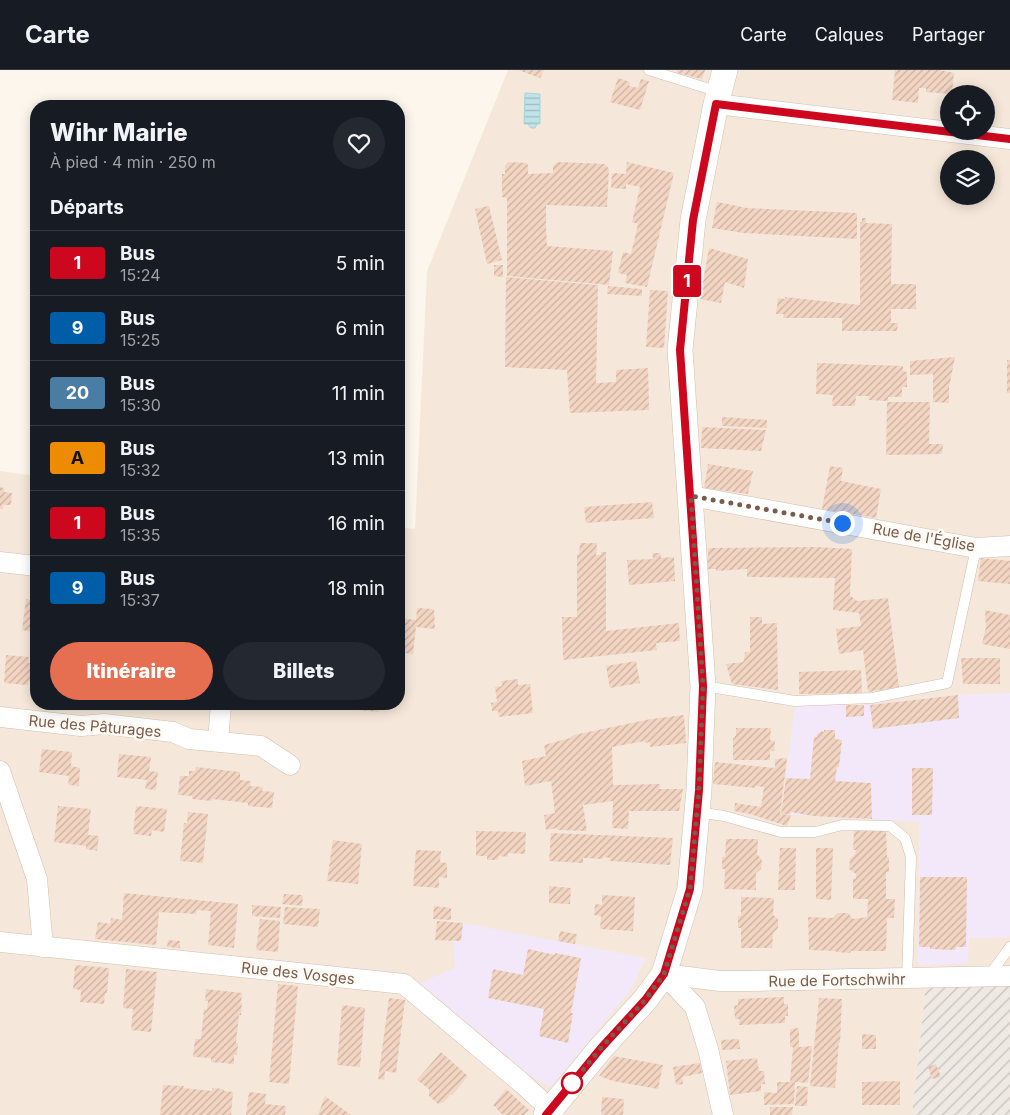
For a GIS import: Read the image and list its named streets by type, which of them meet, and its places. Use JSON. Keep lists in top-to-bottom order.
{
  "streets": {
    "street": [
      "Rue de l'Église",
      "Rue des Pâturages",
      "Rue des Vosges",
      "Rue de Fortschwihr"
    ]
  },
  "lines": ["bus line 1"],
  "page": {
    "header": "Carte",
    "nav": ["Carte", "Calques", "Partager"],
    "on_map": "1",
    "heading": [
      ["Wihr Mairie", "À pied · 4 min · 250 m"],
      "Départs"
    ],
    "list": [
      {
        "mark": "1",
        "name": "Bus",
        "note": "15:24",
        "value": "5 min"
      },
      {
        "mark": "9",
        "name": "Bus",
        "note": "15:25",
        "value": "6 min"
      },
      {
        "mark": "20",
        "name": "Bus",
        "note": "15:30",
        "value": "11 min"
      },
      {
        "mark": "A",
        "name": "Bus",
        "note": "15:32",
        "value": "13 min"
      },
      {
        "mark": "1",
        "name": "Bus",
        "note": "15:35",
        "value": "16 min"
      },
      {
        "mark": "9",
        "name": "Bus",
        "note": "15:37",
        "value": "18 min"
      }
    ],
    "buttons": ["Itinéraire", "Billets"]
  }
}
